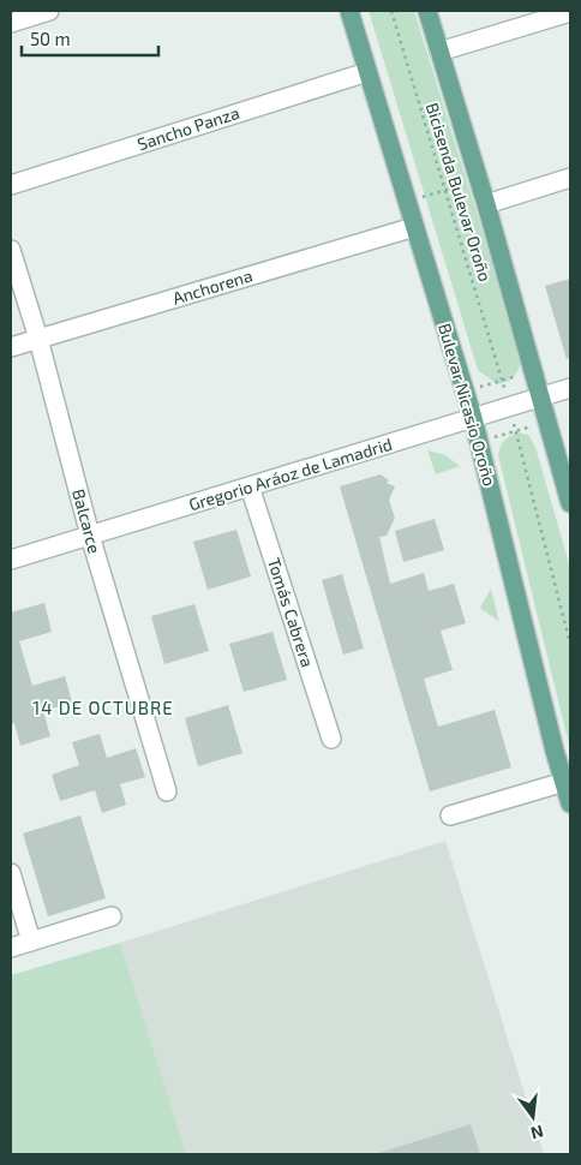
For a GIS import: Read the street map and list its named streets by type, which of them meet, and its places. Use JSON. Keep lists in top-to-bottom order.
{
  "streets": {
    "main road": ["Bulevar Nicasio Oroño"],
    "street": [
      "Sancho Panza",
      "Anchorena",
      "Gregorio Aráoz de Lamadrid",
      "Balcarce",
      "Tomás Cabrera"
    ],
    "path": ["Bicisenda Bulevar Oroño"]
  },
  "crossings": [
    ["Sancho Panza", "Bulevar Nicasio Oroño"],
    ["Anchorena", "Bulevar Nicasio Oroño"],
    ["Anchorena", "Balcarce"],
    ["Bulevar Nicasio Oroño", "Gregorio Aráoz de Lamadrid"],
    ["Gregorio Aráoz de Lamadrid", "Balcarce"],
    ["Gregorio Aráoz de Lamadrid", "Tomás Cabrera"]
  ],
  "districts": ["14 DE OCTUBRE"],
  "scale_bar": "50 m",
  "north": "bottom"
}
